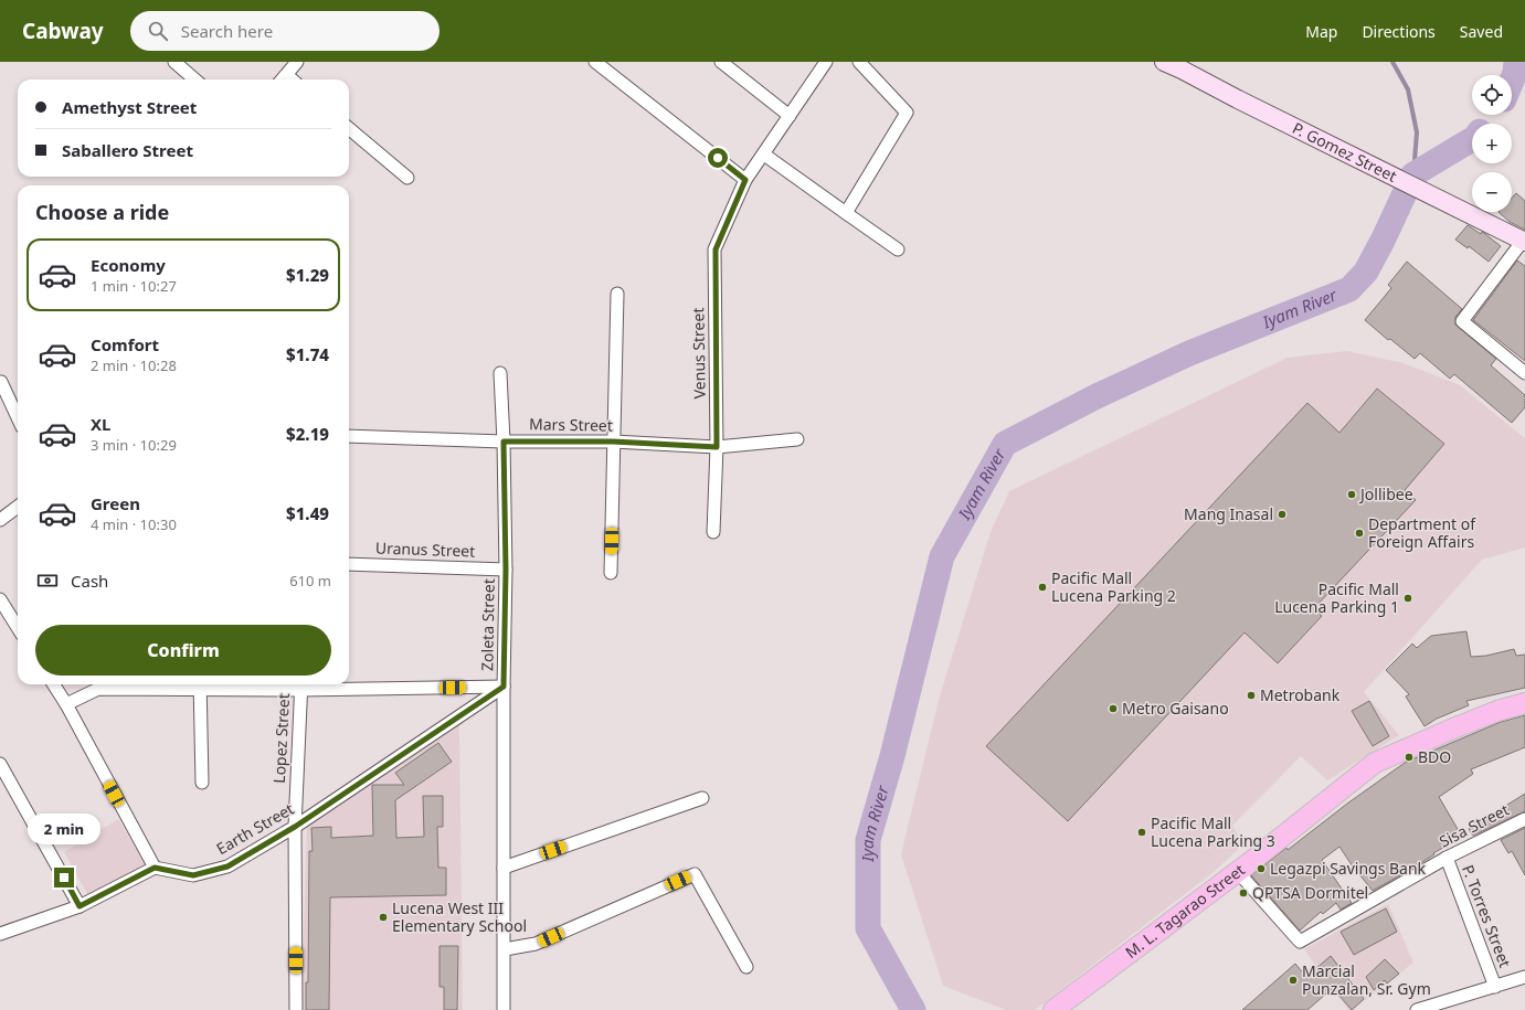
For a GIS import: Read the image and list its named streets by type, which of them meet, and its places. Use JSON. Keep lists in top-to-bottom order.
{
  "streets": {
    "main road": ["P. Gomez Street", "M. L. Tagarao Street"],
    "street": [
      "Venus Street",
      "Mars Street",
      "Uranus Street",
      "Zoleta Street",
      "Lopez Street",
      "Sisa Street",
      "Earth Street",
      "P. Torres Street"
    ]
  },
  "crossings": [
    ["Venus Street", "Mars Street"],
    ["Mars Street", "Zoleta Street"],
    ["Uranus Street", "Zoleta Street"],
    ["Zoleta Street", "Earth Street"],
    ["Lopez Street", "Earth Street"],
    ["Sisa Street", "M. L. Tagarao Street"],
    ["Sisa Street", "P. Torres Street"]
  ],
  "water": ["Iyam River"],
  "places": [
    "Jollibee",
    "Mang Inasal",
    "Department of Foreign Affairs",
    "Pacific Mall Lucena Parking 2",
    "Pacific Mall Lucena Parking 1",
    "Metrobank",
    "Metro Gaisano",
    "BDO",
    "Pacific Mall Lucena Parking 3",
    "Legazpi Savings Bank",
    "QPTSA Dormitel",
    "Lucena West III Elementary School",
    "Marcial Punzalan, Sr. Gym"
  ],
  "page": {
    "header": "Cabway",
    "search": "Search here",
    "nav": ["Map", "Directions", "Saved"],
    "map_buttons": ["+", "−"],
    "banner": ["Amethyst Street", "Saballero Street"],
    "heading": "Choose a ride",
    "list": [
      {
        "name": "Economy",
        "note": "1 min · 10:27",
        "value": "$1.29"
      },
      {
        "name": "Comfort",
        "note": "2 min · 10:28",
        "value": "$1.74"
      },
      {
        "name": "XL",
        "note": "3 min · 10:29",
        "value": "$2.19"
      },
      {
        "name": "Green",
        "note": "4 min · 10:30",
        "value": "$1.49"
      }
    ],
    "pay": ["Cash", "610 m"],
    "buttons": "Confirm",
    "bubble": "2 min"
  }
}
